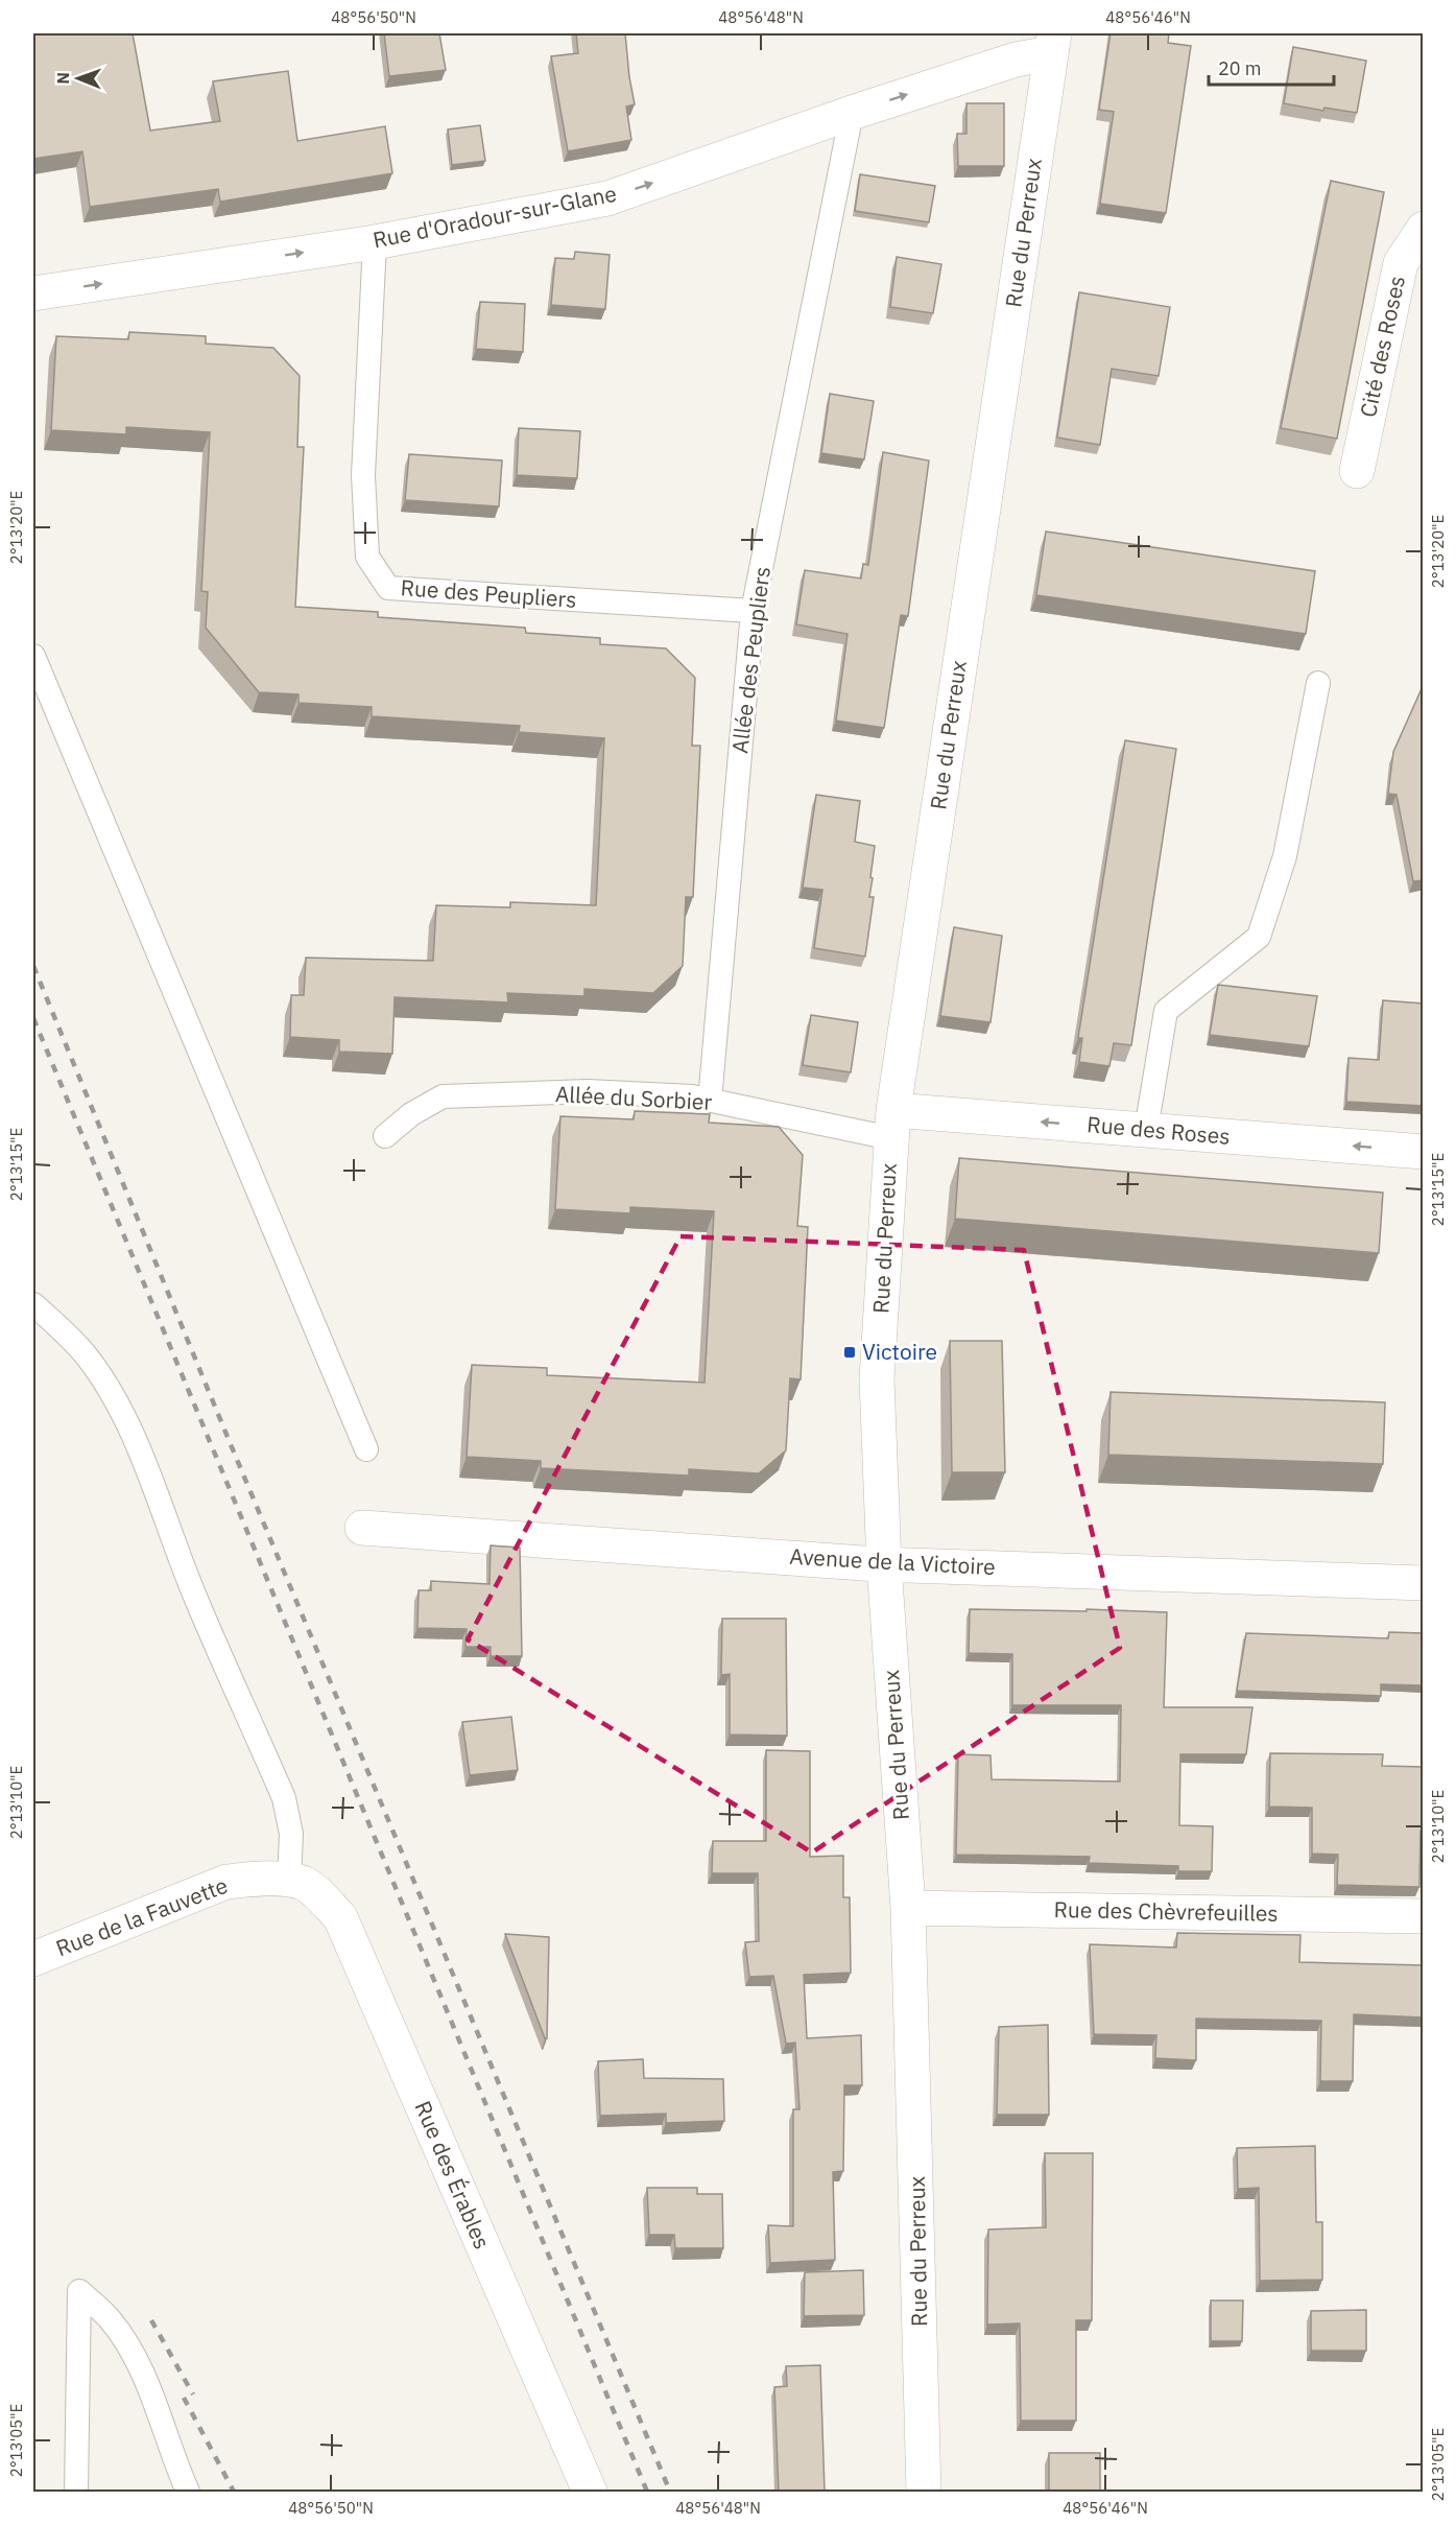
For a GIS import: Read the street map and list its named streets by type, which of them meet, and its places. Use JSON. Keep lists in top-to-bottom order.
{
  "streets": {
    "street": [
      "Rue d'Oradour-sur-Glane",
      "Rue du Perreux",
      "Cité des Roses",
      "Rue des Roses",
      "Avenue de la Victoire",
      "Rue des Chèvrefeuilles",
      "Rue de la Fauvette",
      "Rue des Érables"
    ],
    "lane": ["Rue des Peupliers", "Allée des Peupliers", "Allée du Sorbier"]
  },
  "crossings": [
    ["Rue d'Oradour-sur-Glane", "Rue du Perreux"],
    ["Rue d'Oradour-sur-Glane", "Rue des Peupliers"],
    ["Rue d'Oradour-sur-Glane", "Allée des Peupliers"],
    ["Rue du Perreux", "Allée du Sorbier"],
    ["Rue du Perreux", "Rue des Roses"],
    ["Rue du Perreux", "Avenue de la Victoire"],
    ["Rue du Perreux", "Rue des Chèvrefeuilles"],
    ["Rue des Peupliers", "Allée des Peupliers"],
    ["Allée des Peupliers", "Allée du Sorbier"],
    ["Allée du Sorbier", "Rue des Roses"],
    ["Rue de la Fauvette", "Rue des Érables"]
  ],
  "one_way": ["Rue d'Oradour-sur-Glane", "Rue des Roses"],
  "places": {
    "transit": ["Victoire"]
  },
  "scale_bar": "20 m",
  "north": "left",
  "coordinates": [
    "48°56'50\"N",
    "48°56'48\"N",
    "48°56'46\"N",
    "2°13'20\"E",
    "2°13'15\"E",
    "2°13'10\"E",
    "2°13'05\"E"
  ]
}
